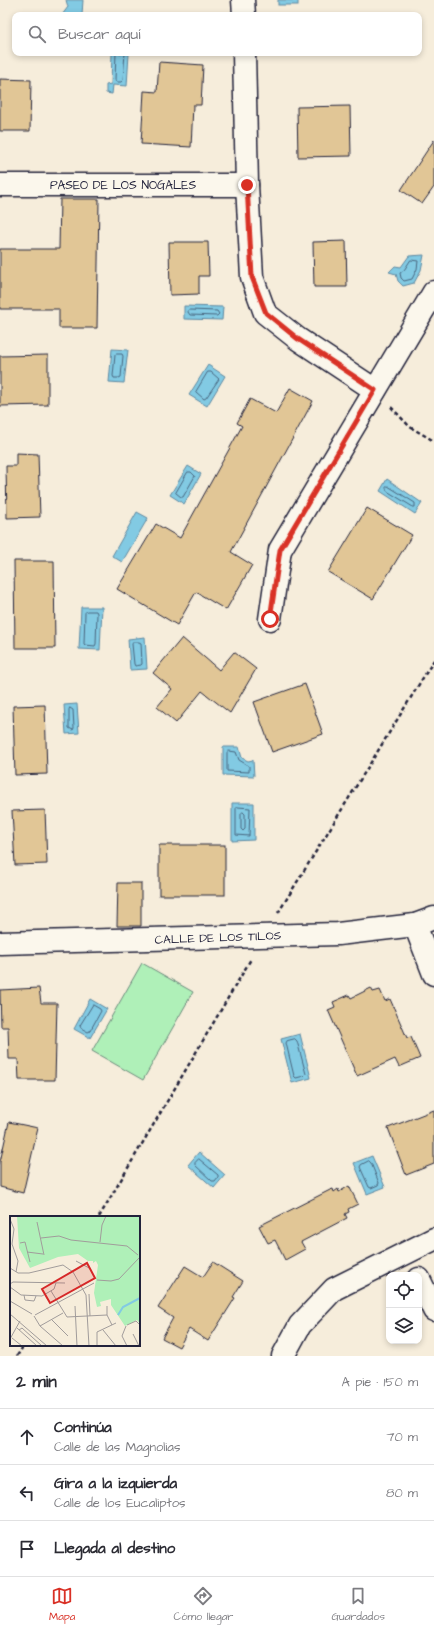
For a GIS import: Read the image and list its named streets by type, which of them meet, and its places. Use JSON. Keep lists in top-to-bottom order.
{
  "streets": {
    "street": ["PASEO DE LOS NOGALES", "CALLE DE LOS TILOS"]
  },
  "page": {
    "search": "Buscar aquí",
    "heading": ["2 min", "A pie · 150 m"],
    "list": [
      ["Continúa", "Calle de las Magnolias", "70 m"],
      ["Gira a la izquierda", "Calle de los Eucaliptos", "80 m"],
      "Llegada al destino"
    ],
    "nav": ["Mapa", "Cómo llegar", "Guardados"]
  }
}
